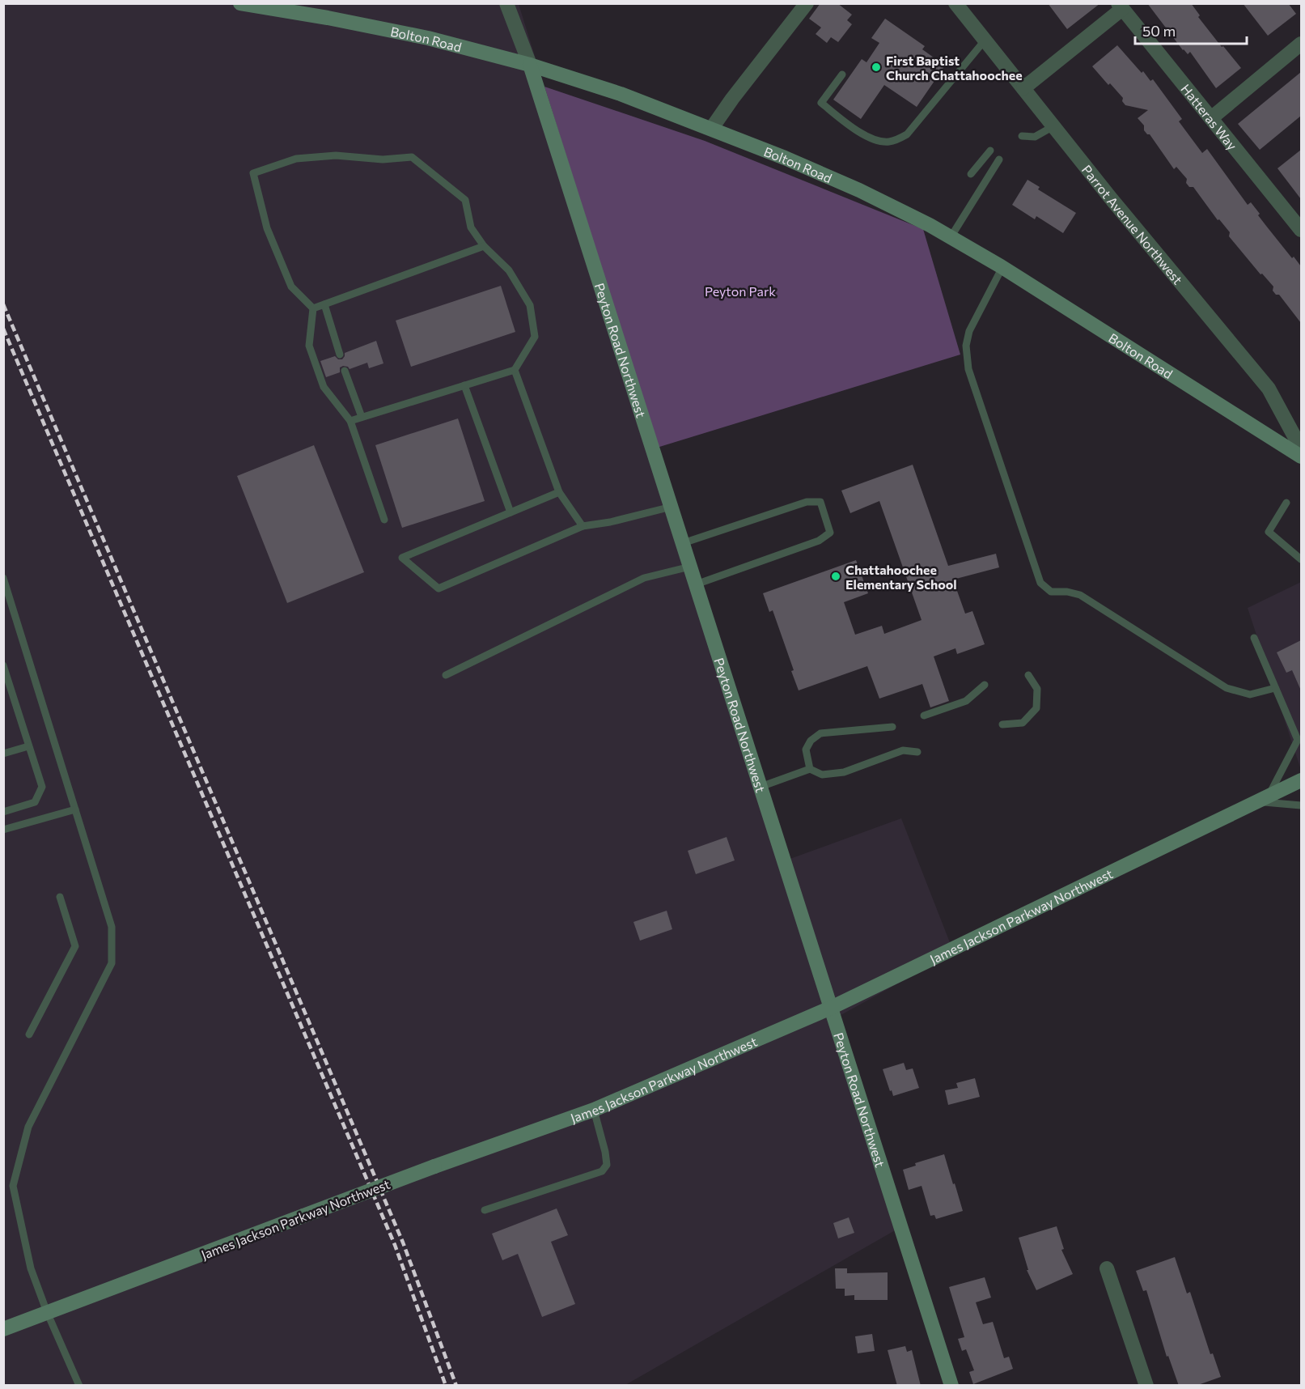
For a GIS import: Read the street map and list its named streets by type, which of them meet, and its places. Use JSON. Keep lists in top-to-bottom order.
{
  "streets": {
    "main road": ["Bolton Road", "Peyton Road Northwest", "James Jackson Parkway Northwest"],
    "street": ["Hatteras Way", "Parrot Avenue Northwest"]
  },
  "crossings": [
    ["Bolton Road", "Peyton Road Northwest"],
    ["Peyton Road Northwest", "James Jackson Parkway Northwest"]
  ],
  "parks": ["Peyton Park"],
  "places": ["First Baptist Church Chattahoochee", "Chattahoochee Elementary School"],
  "scale_bar": "50 m"
}
